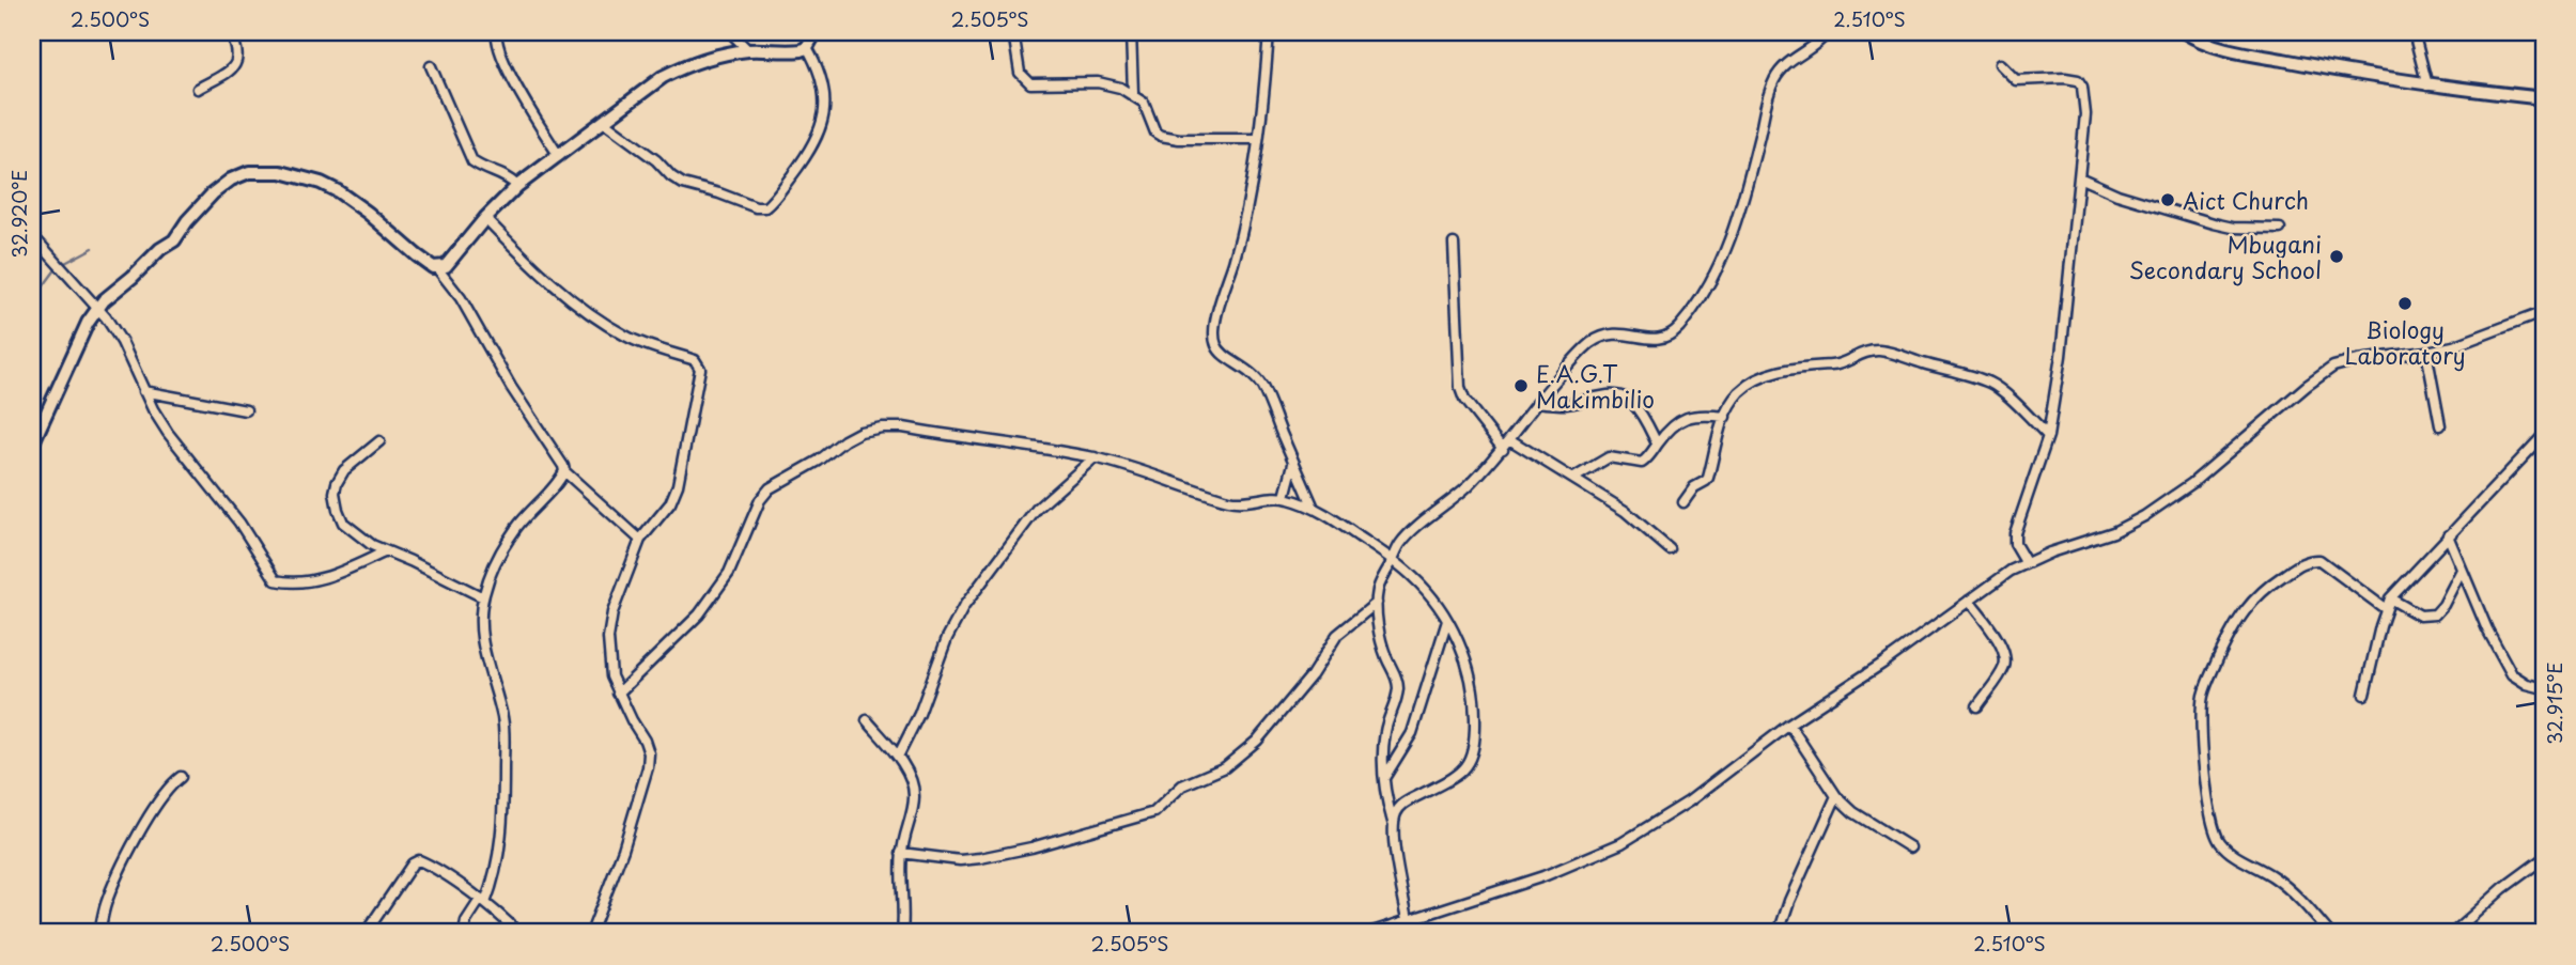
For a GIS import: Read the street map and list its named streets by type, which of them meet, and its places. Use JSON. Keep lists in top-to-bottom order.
{
  "places": [
    "Aict Church",
    "Mbugani Secondary School",
    "Biology Laboratory",
    "E.A.G.T Makimbilio"
  ],
  "coordinates": [
    "2.500°S",
    "2.505°S",
    "2.510°S",
    "32.920°E",
    "32.915°E"
  ]
}
